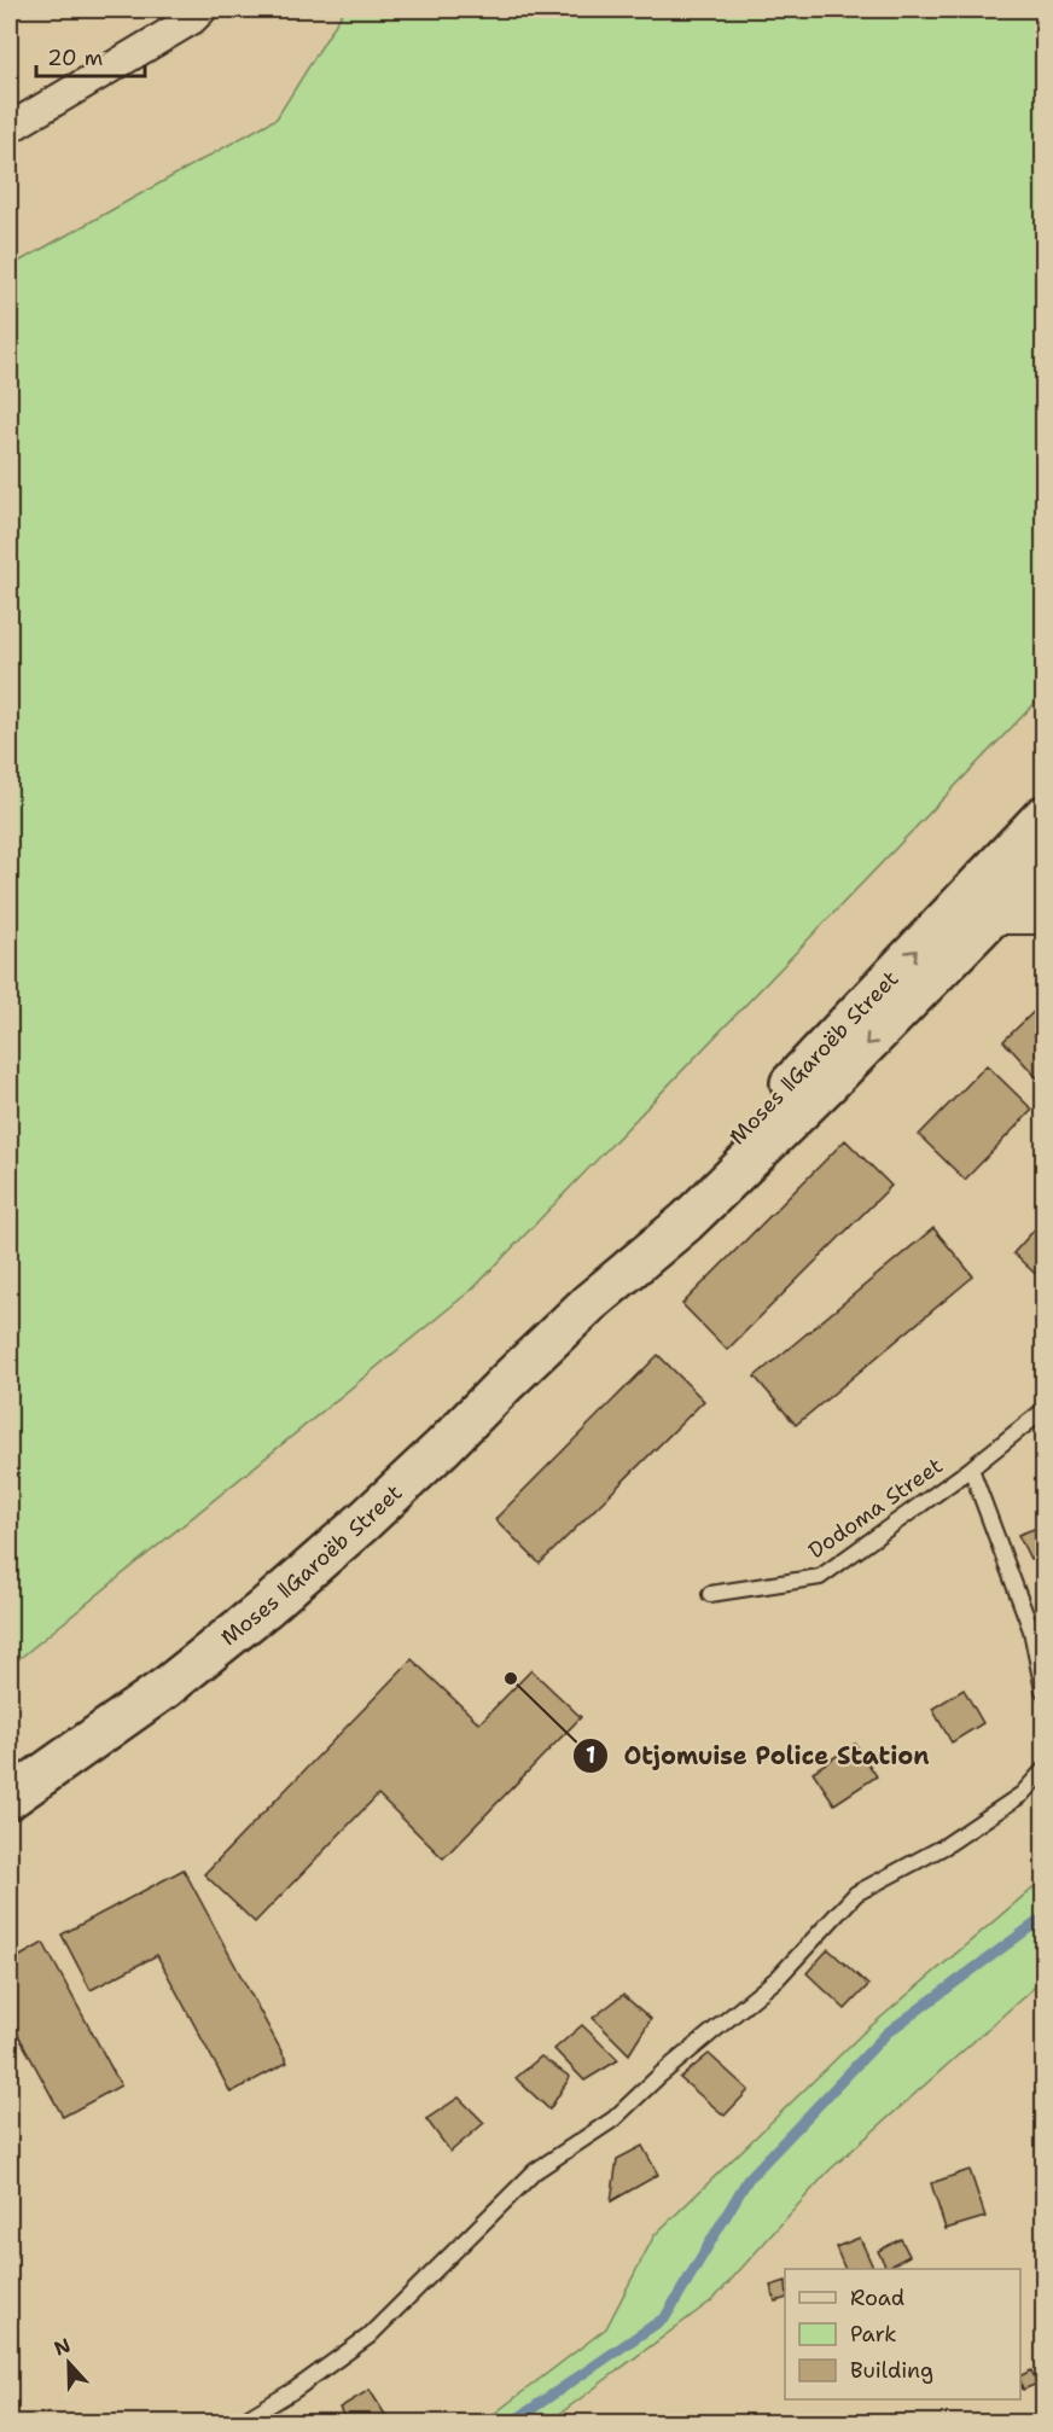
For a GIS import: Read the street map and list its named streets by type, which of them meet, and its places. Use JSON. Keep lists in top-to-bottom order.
{
  "streets": {
    "main road": ["Moses ǁGaroëb Street"],
    "lane": ["Dodoma Street"]
  },
  "places": ["Otjomuise Police Station"],
  "legend": ["Road", "Park", "Building"],
  "scale_bar": "20 m",
  "north": "top"
}
